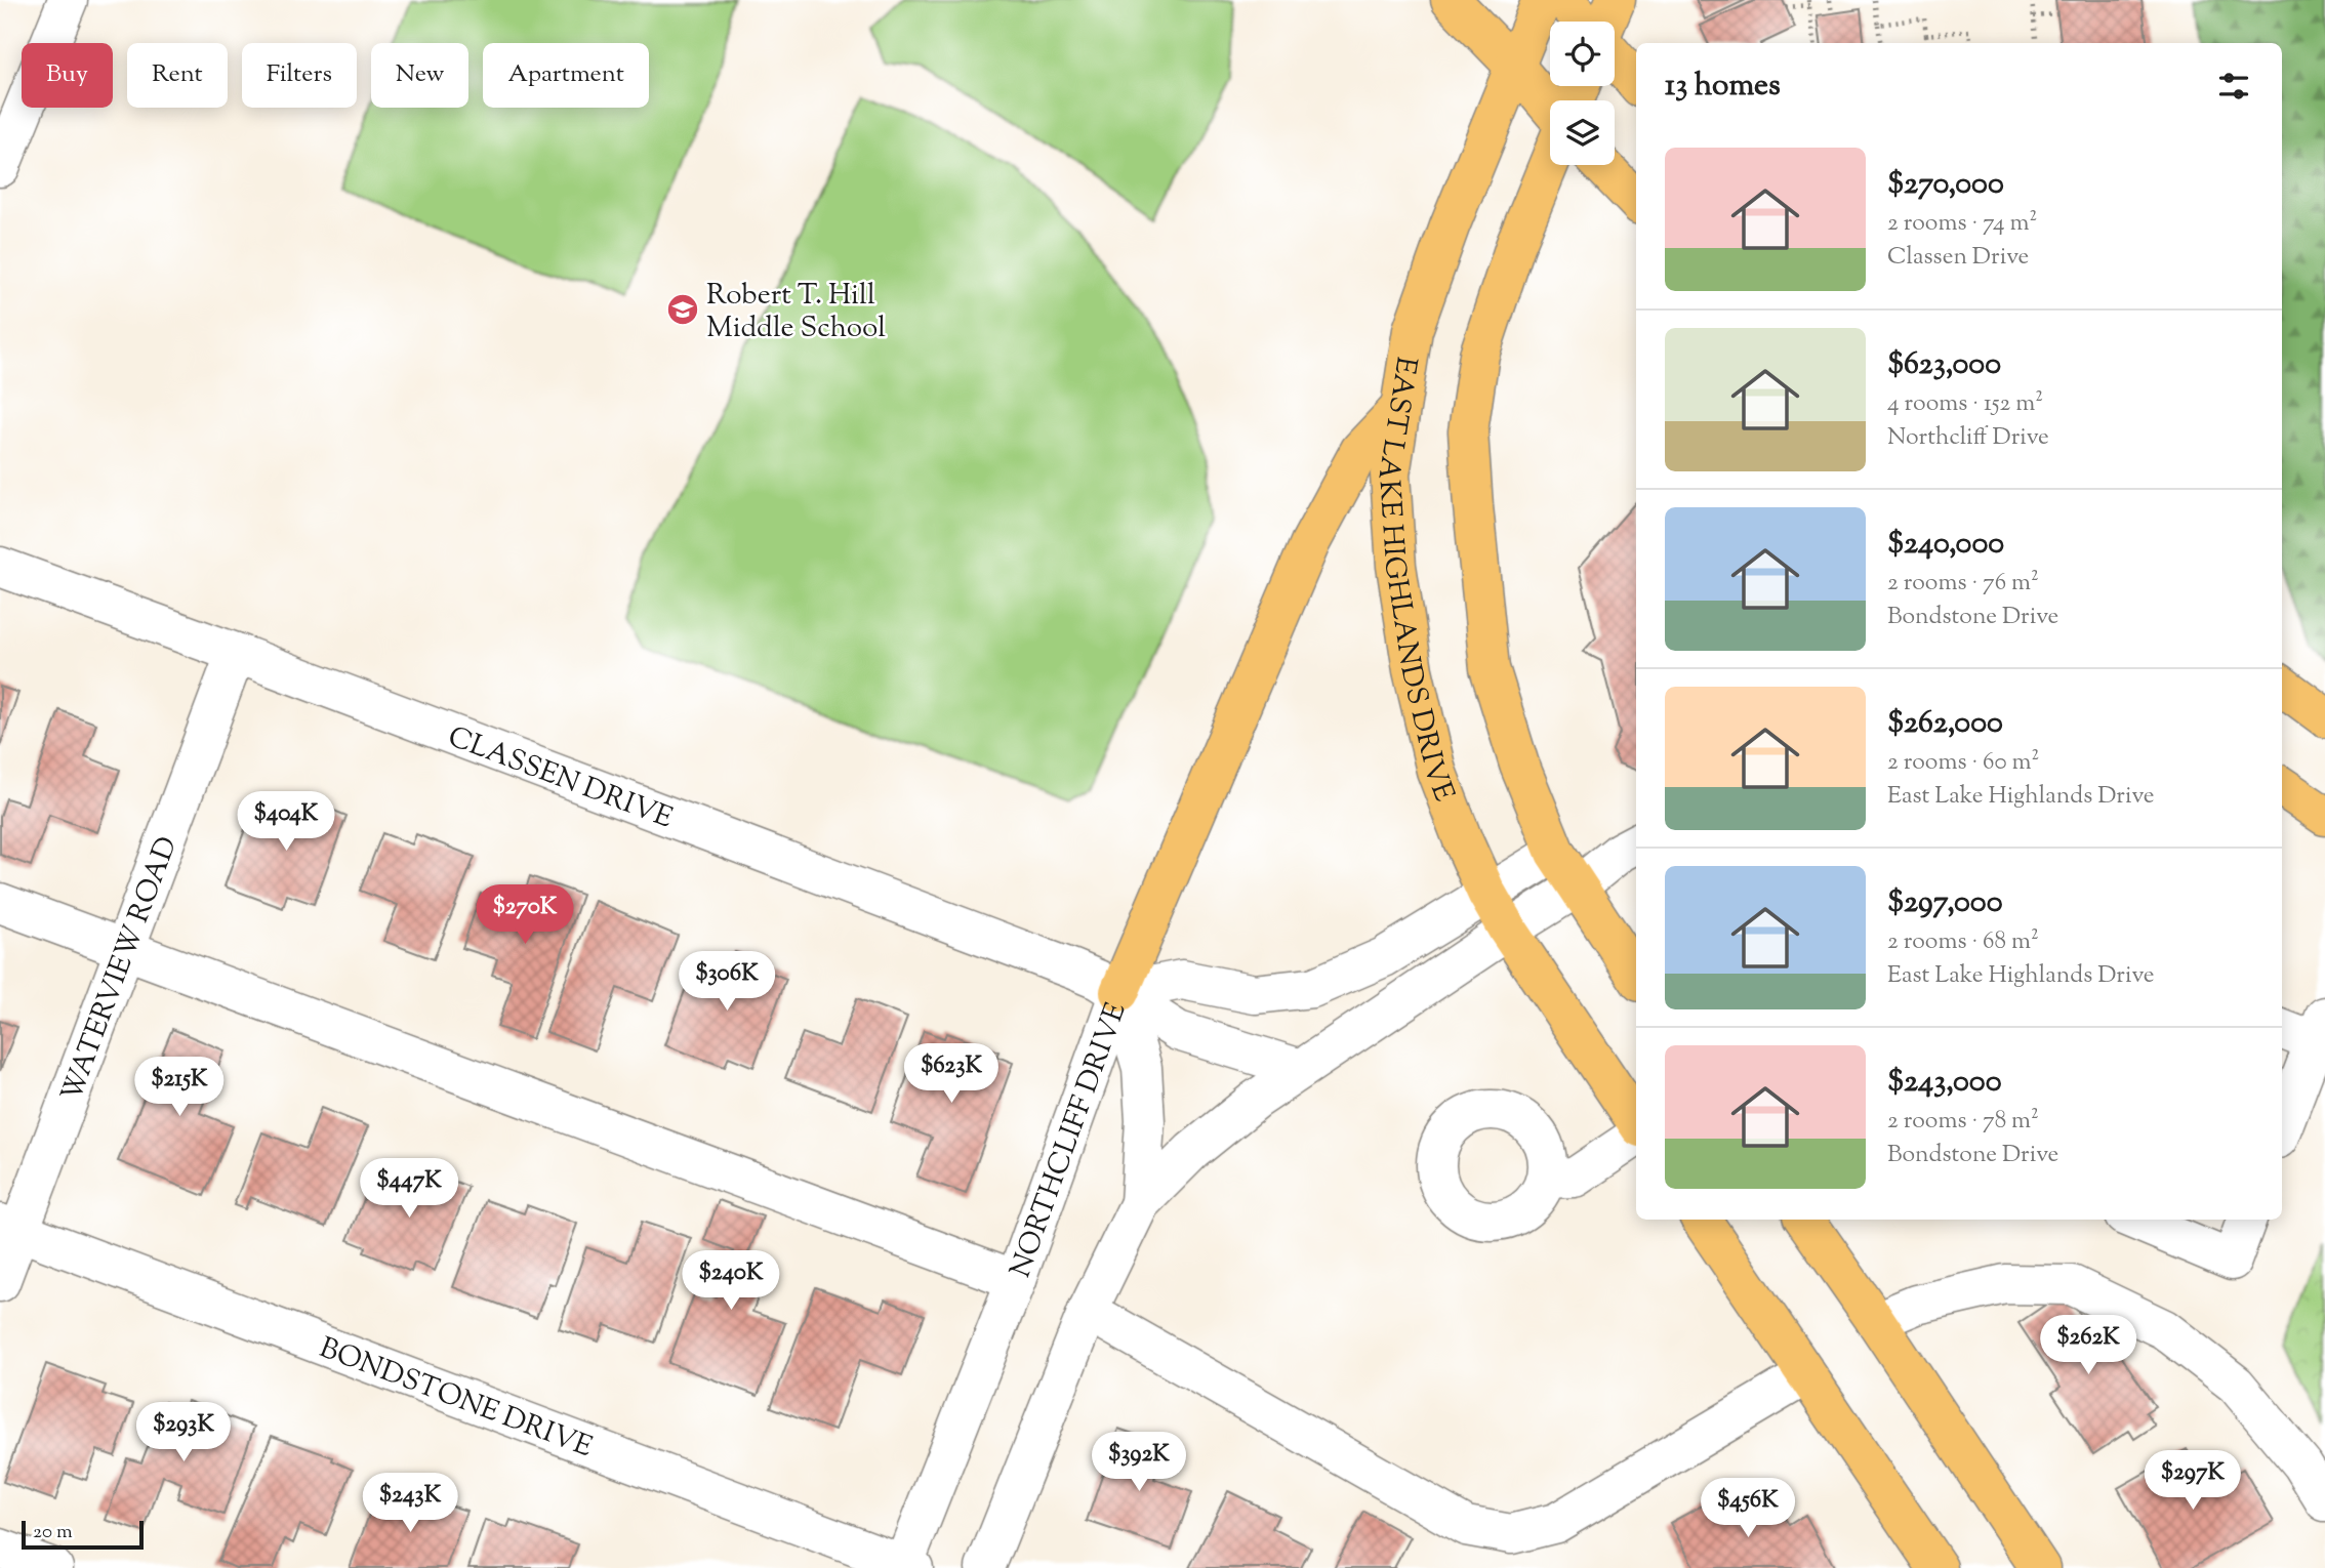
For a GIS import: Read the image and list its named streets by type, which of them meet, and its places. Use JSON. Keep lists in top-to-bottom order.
{
  "streets": {
    "main road": ["EAST LAKE HIGHLANDS DRIVE"],
    "street": [
      "CLASSEN DRIVE",
      "WATERVIEW ROAD",
      "NORTHCLIFF DRIVE",
      "BONDSTONE DRIVE"
    ]
  },
  "crossings": [
    ["EAST LAKE HIGHLANDS DRIVE", "NORTHCLIFF DRIVE"],
    ["CLASSEN DRIVE", "WATERVIEW ROAD"],
    ["CLASSEN DRIVE", "NORTHCLIFF DRIVE"],
    ["WATERVIEW ROAD", "BONDSTONE DRIVE"],
    ["NORTHCLIFF DRIVE", "BONDSTONE DRIVE"]
  ],
  "places": {
    "school or university": ["Robert T. Hill Middle School"]
  },
  "scale_bar": "20 m",
  "page": {
    "chip": [
      "Buy",
      "Rent",
      "Filters",
      "New",
      "Apartment"
    ],
    "heading": "13 homes",
    "list": [
      {
        "name": "$270,000",
        "note": "2 rooms · 74 m² · Classen Drive"
      },
      {
        "name": "$623,000",
        "note": "4 rooms · 152 m² · Northcliff Drive"
      },
      {
        "name": "$240,000",
        "note": "2 rooms · 76 m² · Bondstone Drive"
      },
      {
        "name": "$262,000",
        "note": "2 rooms · 60 m² · East Lake Highlands Drive"
      },
      {
        "name": "$297,000",
        "note": "2 rooms · 68 m² · East Lake Highlands Drive"
      },
      {
        "name": "$243,000",
        "note": "2 rooms · 78 m² · Bondstone Drive"
      }
    ],
    "price": [
      "$404K",
      "$270K",
      "$306K",
      "$623K",
      "$215K",
      "$447K",
      "$240K",
      "$262K",
      "$293K",
      "$392K",
      "$297K",
      "$243K",
      "$456K"
    ],
    "scale": "20 m"
  }
}
